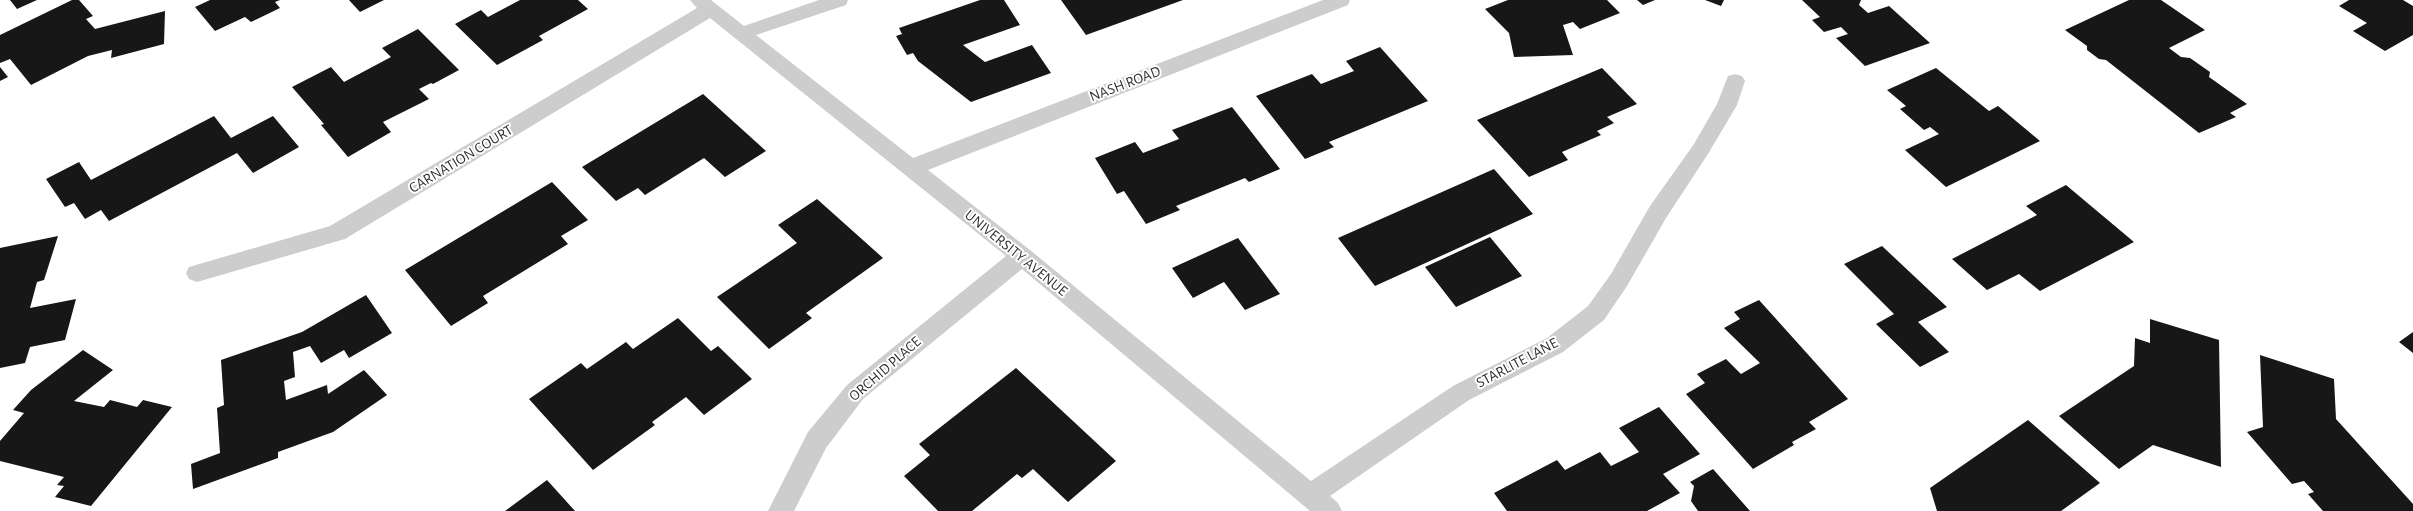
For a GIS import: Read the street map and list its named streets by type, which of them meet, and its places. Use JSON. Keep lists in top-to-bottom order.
{
  "streets": {
    "street": [
      "NASH ROAD",
      "CARNATION COURT",
      "UNIVERSITY AVENUE",
      "STARLITE LANE",
      "ORCHID PLACE"
    ]
  },
  "crossings": [
    ["NASH ROAD", "UNIVERSITY AVENUE"],
    ["CARNATION COURT", "UNIVERSITY AVENUE"],
    ["UNIVERSITY AVENUE", "STARLITE LANE"],
    ["UNIVERSITY AVENUE", "ORCHID PLACE"]
  ]
}
